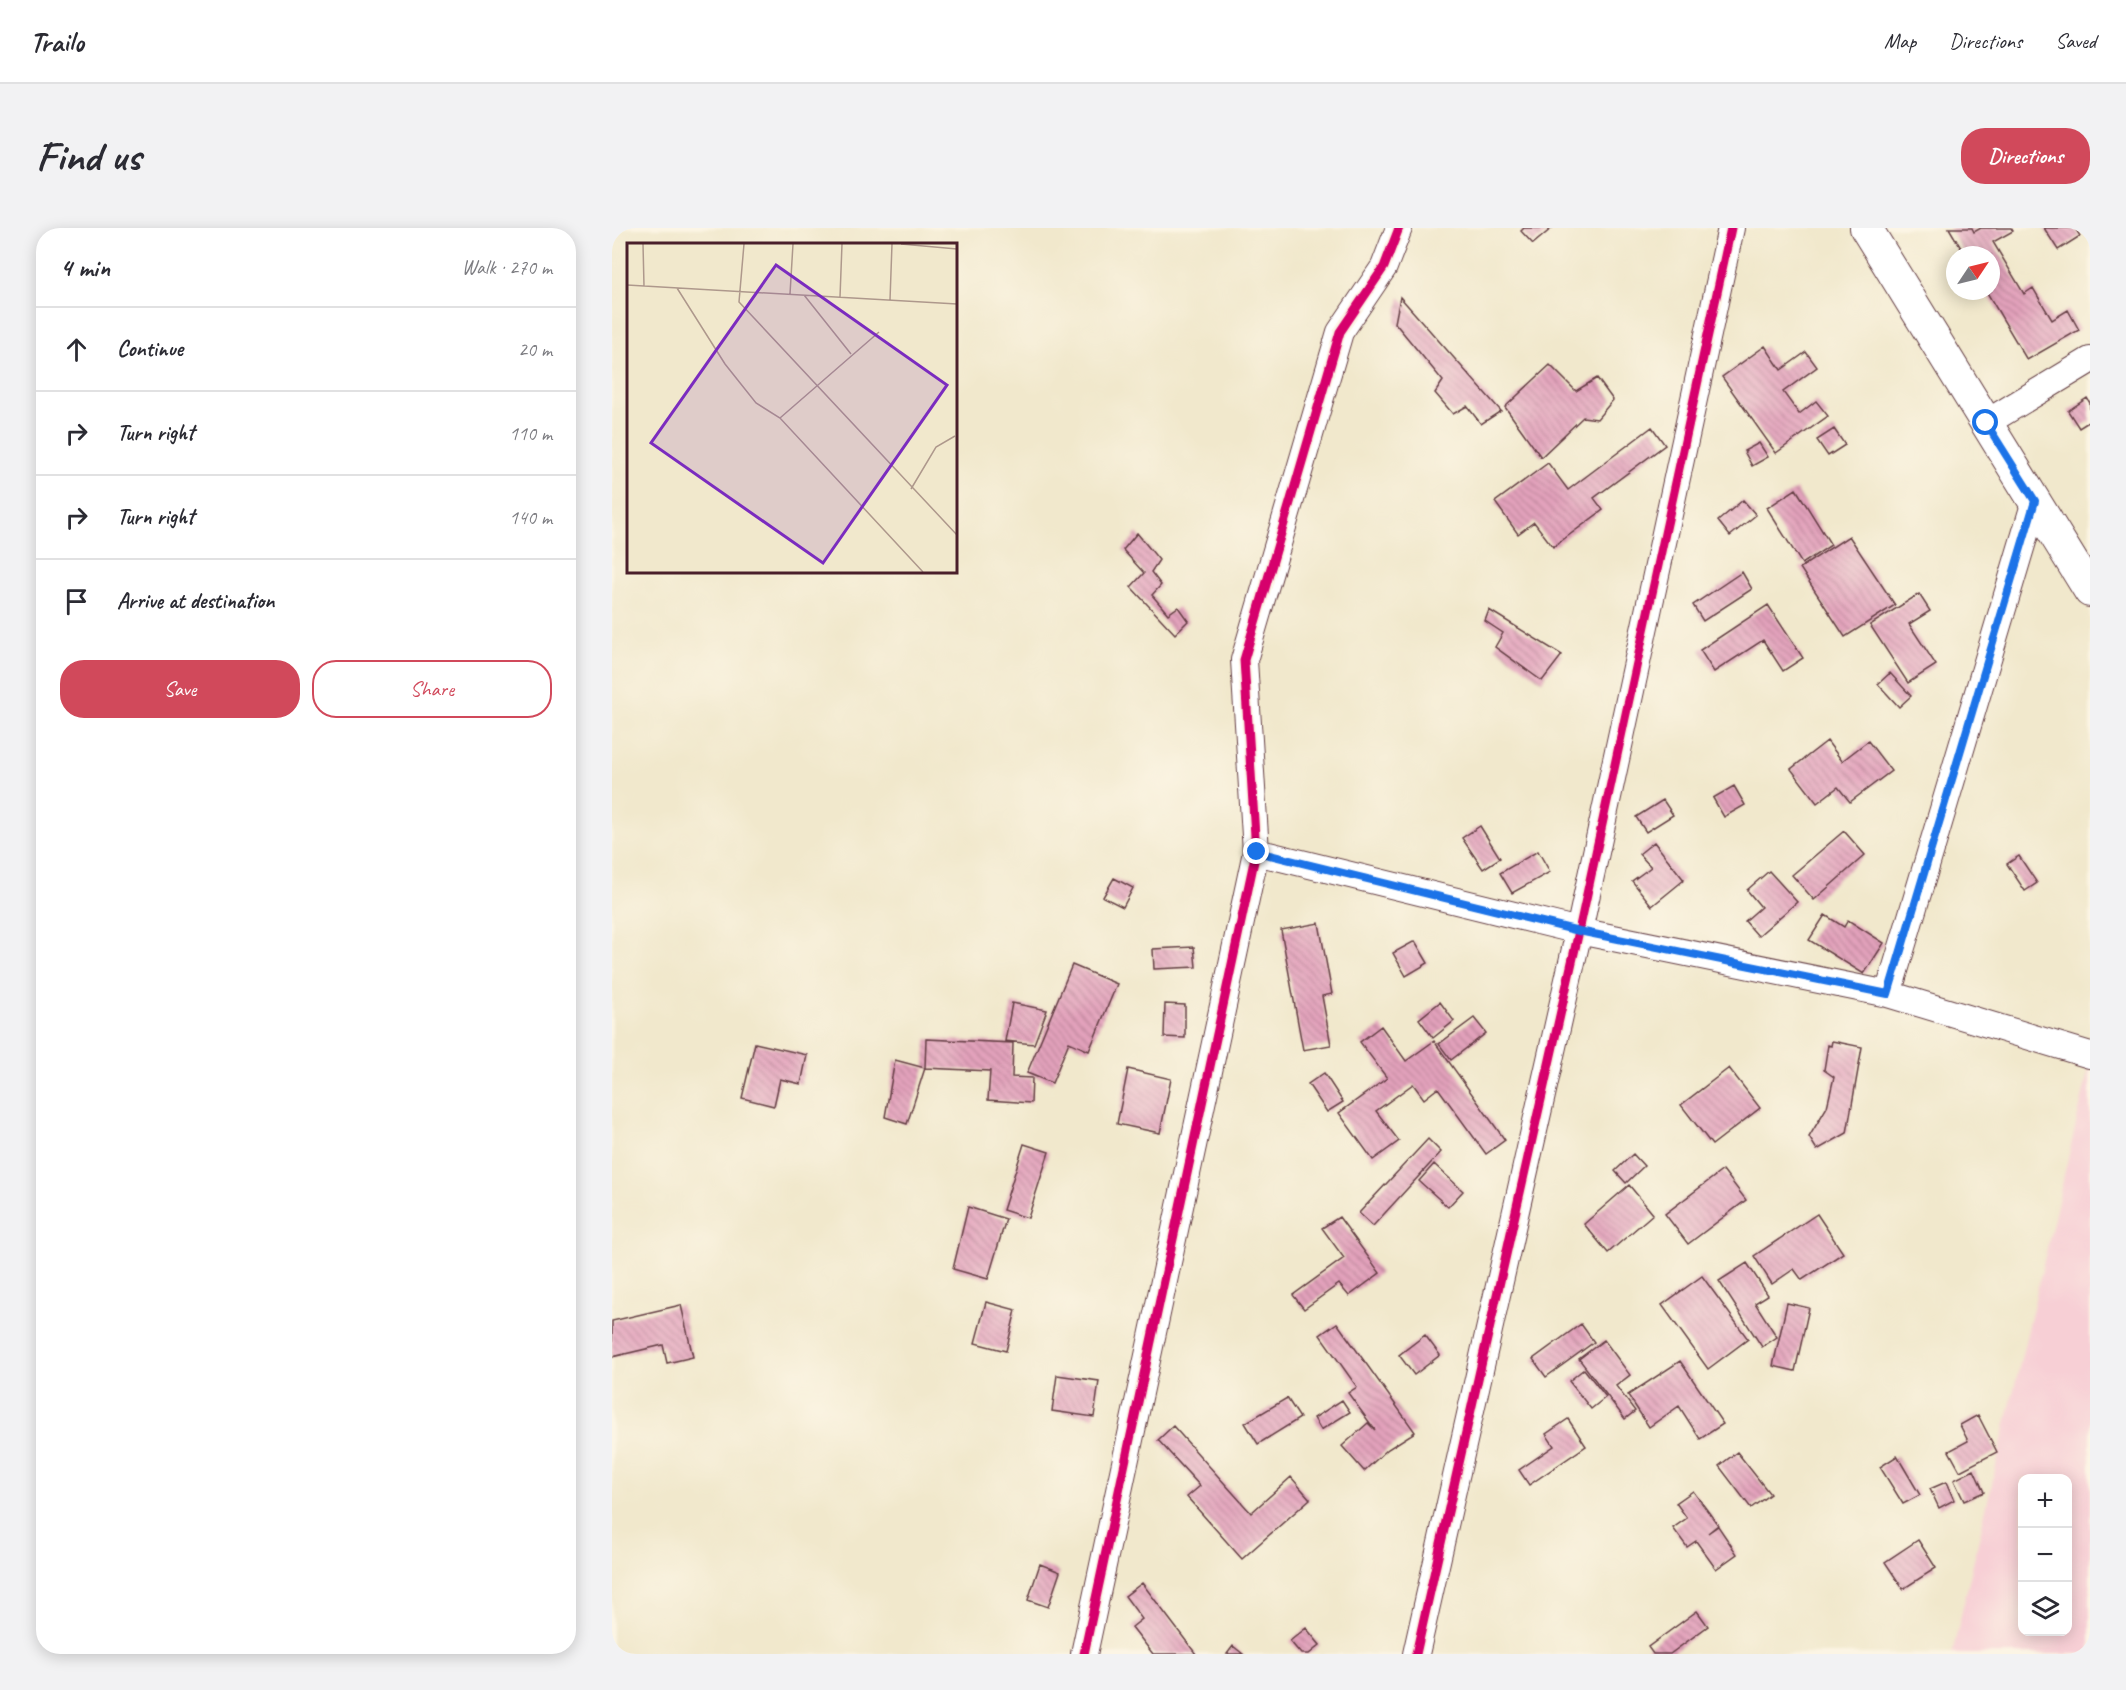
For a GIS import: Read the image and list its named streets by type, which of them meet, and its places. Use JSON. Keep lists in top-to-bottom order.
{
  "north": "top right",
  "page": {
    "header": "Trailo",
    "nav": ["Map", "Directions", "Saved"],
    "buttons": [
      "Directions",
      ["Save", "Share"]
    ],
    "title": "Find us",
    "heading": ["4 min", "Walk · 270 m"],
    "list": [
      ["Continue", "20 m"],
      ["Turn right", "110 m"],
      ["Turn right", "140 m"],
      "Arrive at destination"
    ],
    "map_buttons": ["+", "−"]
  }
}
